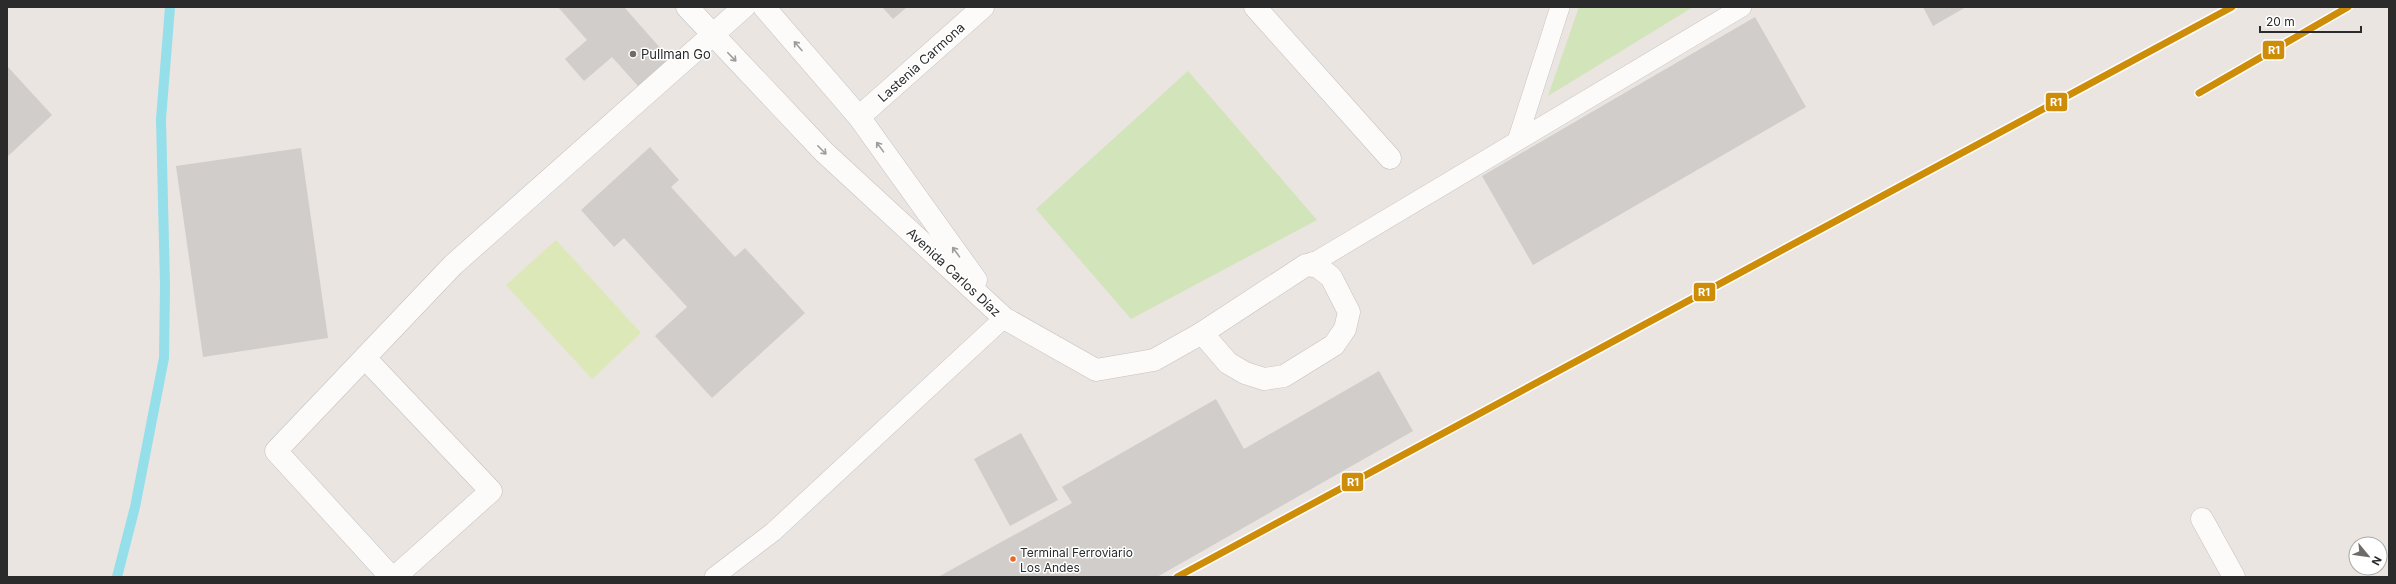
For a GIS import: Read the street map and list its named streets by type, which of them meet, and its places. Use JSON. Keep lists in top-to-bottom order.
{
  "streets": {
    "street": ["Lastenia Carmona", "Avenida Carlos Díaz"]
  },
  "crossings": [
    ["Lastenia Carmona", "Avenida Carlos Díaz"]
  ],
  "places": ["Pullman Go", "Terminal Ferroviario Los Andes"],
  "lines": ["transit line R1"],
  "scale_bar": "20 m",
  "north": "bottom right"
}
